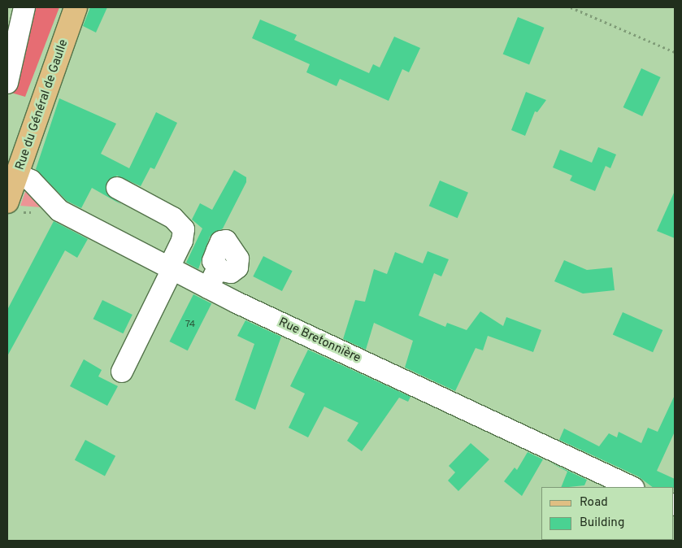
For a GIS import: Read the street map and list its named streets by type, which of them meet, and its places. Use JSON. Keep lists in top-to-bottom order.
{
  "streets": {
    "main road": ["Rue du Général de Gaulle"],
    "street": ["Rue Bretonnière"]
  },
  "crossings": [
    ["Rue du Général de Gaulle", "Rue Bretonnière"]
  ],
  "house_numbers": ["74"],
  "legend": ["Road", "Building"]
}
